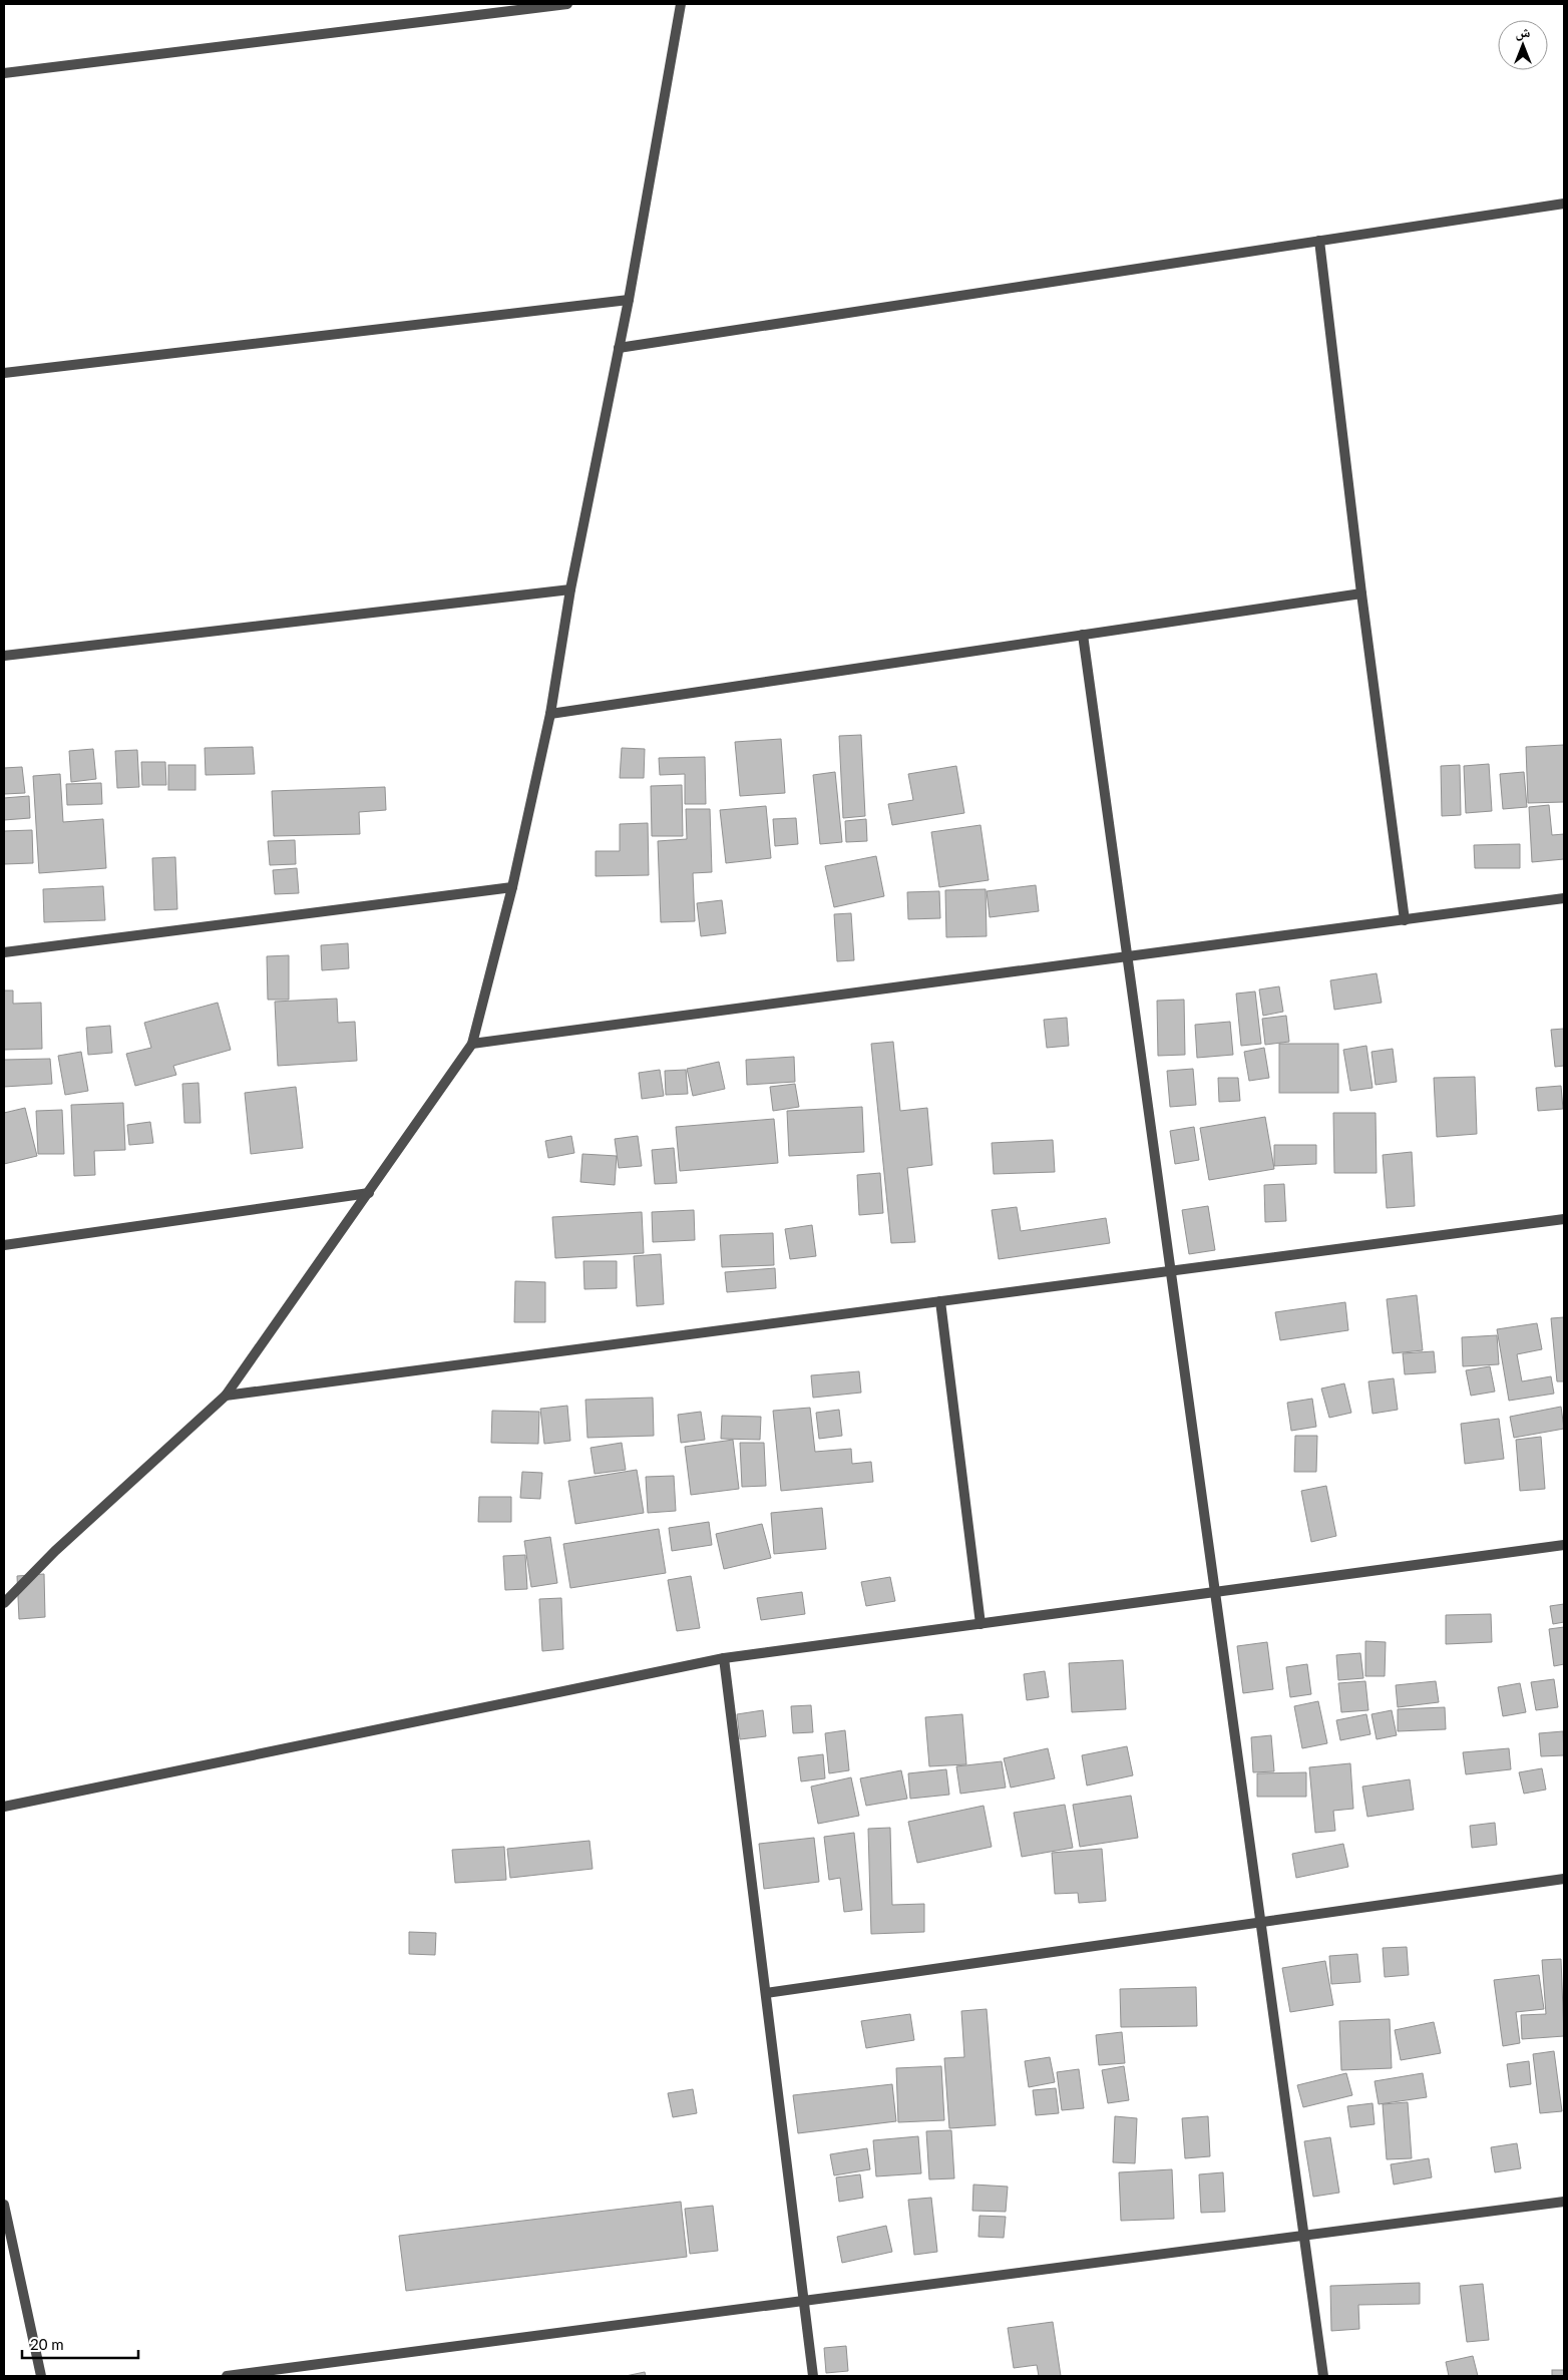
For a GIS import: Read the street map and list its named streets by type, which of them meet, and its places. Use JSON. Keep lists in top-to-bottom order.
{
  "scale_bar": "20 m",
  "north": "top"
}
